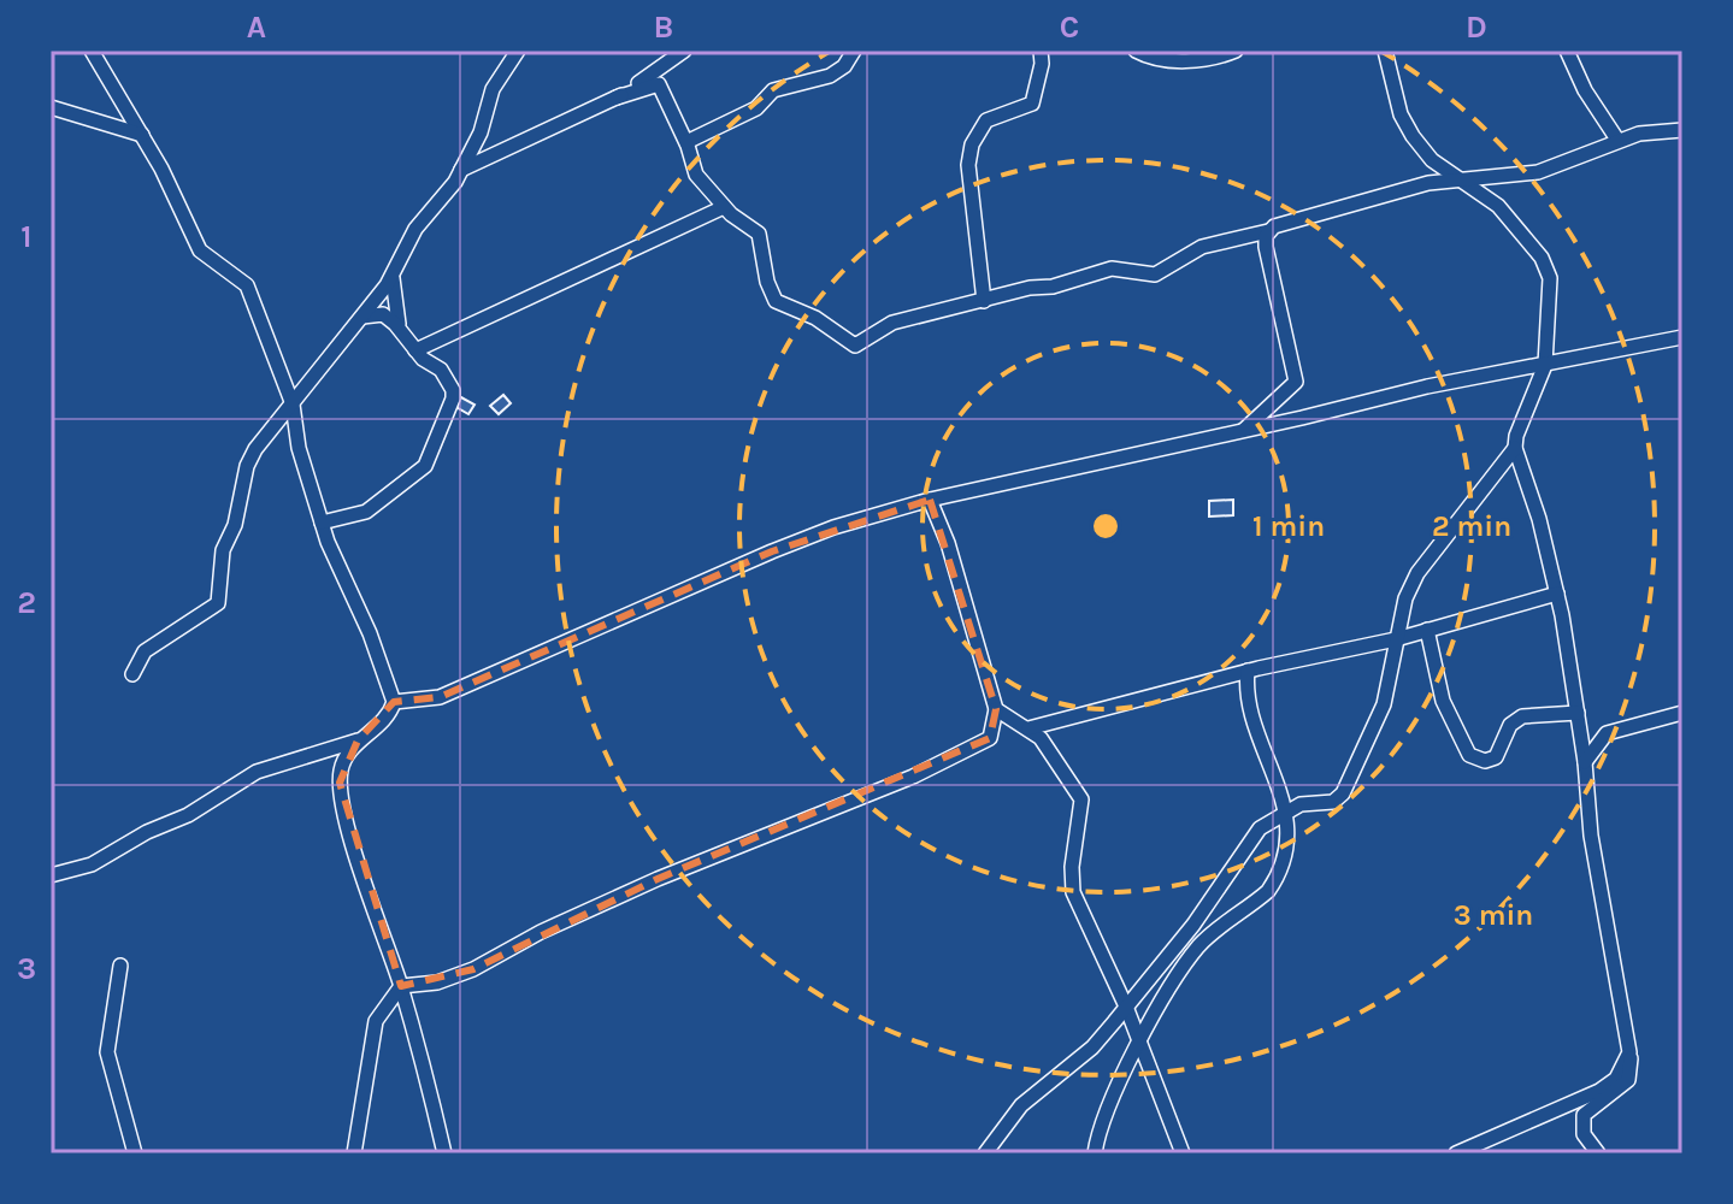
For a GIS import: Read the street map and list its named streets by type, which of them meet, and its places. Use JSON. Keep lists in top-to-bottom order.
{
  "grid": {
    "columns": [
      "A",
      "B",
      "C",
      "D"
    ],
    "rows": ["1", "2", "3"]
  },
  "rings": ["1 min", "2 min", "3 min"]
}
